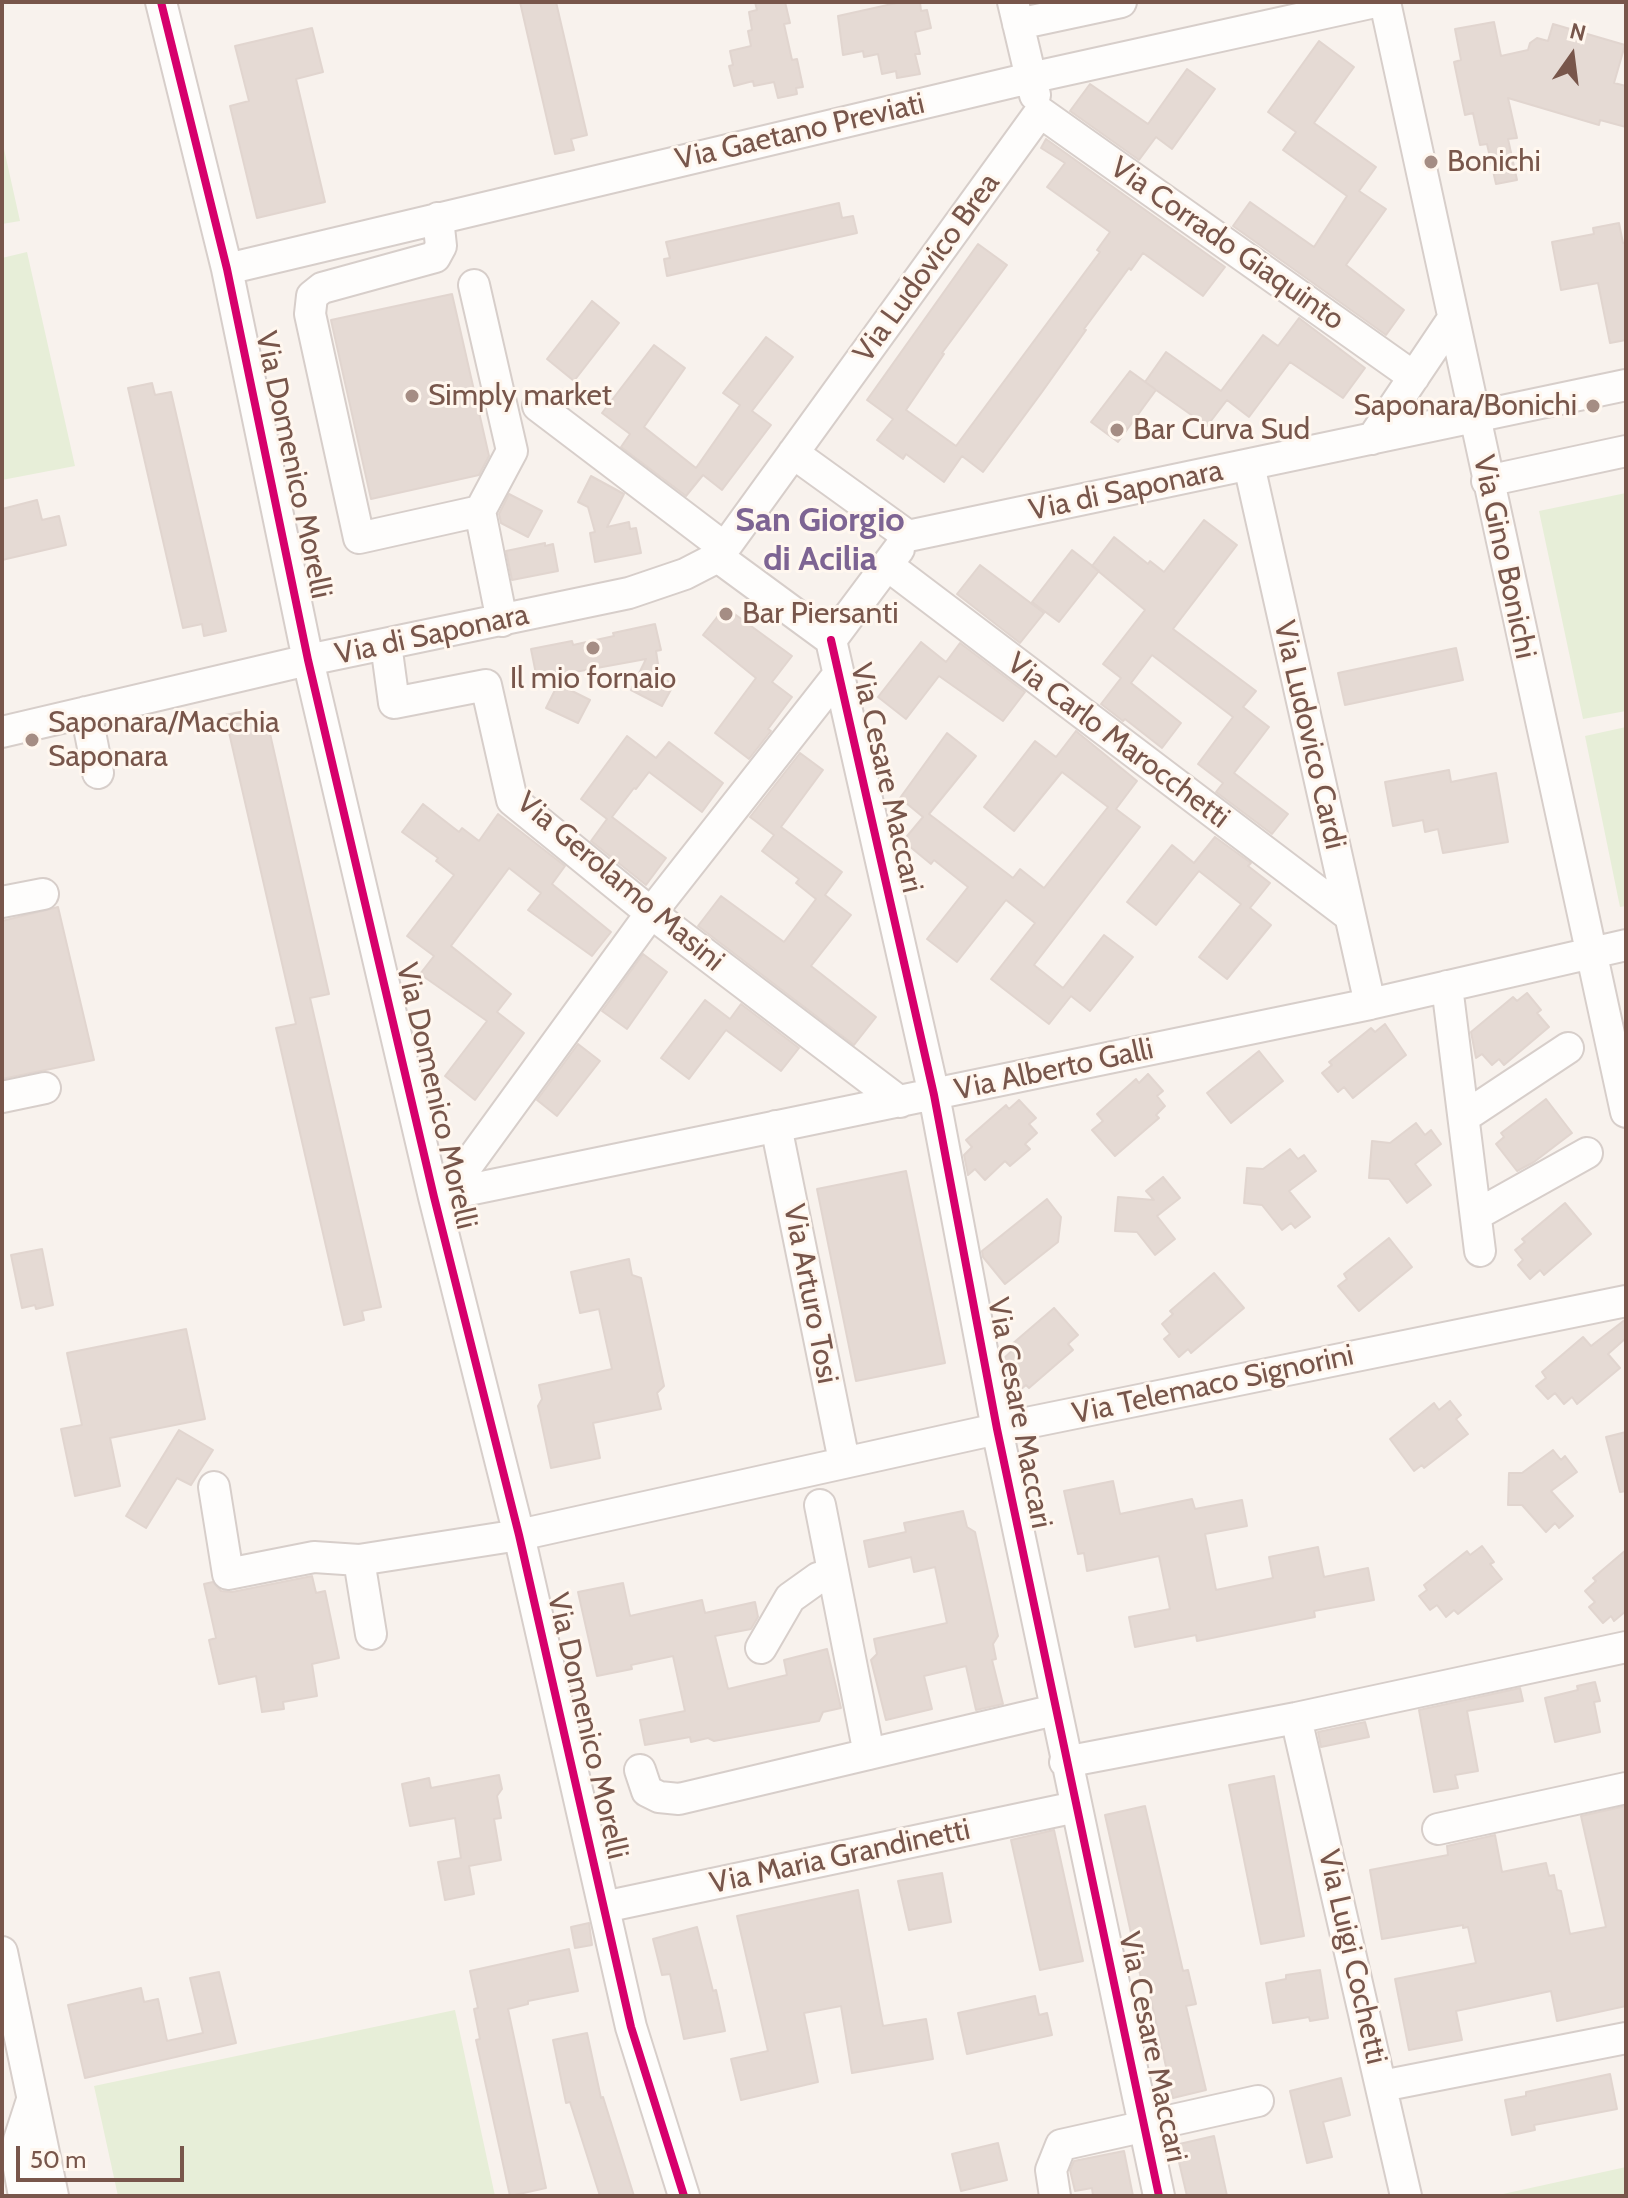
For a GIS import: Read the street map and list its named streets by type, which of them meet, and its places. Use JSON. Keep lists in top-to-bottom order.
{
  "streets": {
    "street": [
      "Via Gaetano Previati",
      "Via Corrado Giaquinto",
      "Via Ludovico Brea",
      "Via Domenico Morelli",
      "Via di Saponara",
      "Via Gino Bonichi",
      "Via Ludovico Cardi",
      "Via Carlo Marocchetti",
      "Via Cesare Maccari",
      "Via Gerolamo Masini",
      "Via Alberto Galli",
      "Via Arturo Tosi",
      "Via Telemaco Signorini",
      "Via Maria Grandinetti",
      "Via Luigi Cochetti"
    ]
  },
  "crossings": [
    ["Via Gaetano Previati", "Via Domenico Morelli"],
    ["Via Corrado Giaquinto", "Via Ludovico Brea"],
    ["Via Ludovico Brea", "Via di Saponara"],
    ["Via Domenico Morelli", "Via di Saponara"],
    ["Via Domenico Morelli", "Via Alberto Galli"],
    ["Via Domenico Morelli", "Via Telemaco Signorini"],
    ["Via Domenico Morelli", "Via Maria Grandinetti"],
    ["Via di Saponara", "Via Gino Bonichi"],
    ["Via di Saponara", "Via Ludovico Cardi"],
    ["Via di Saponara", "Via Gerolamo Masini"],
    ["Via Gino Bonichi", "Via Alberto Galli"],
    ["Via Ludovico Cardi", "Via Carlo Marocchetti"],
    ["Via Ludovico Cardi", "Via Alberto Galli"],
    ["Via Cesare Maccari", "Via Alberto Galli"],
    ["Via Cesare Maccari", "Via Telemaco Signorini"],
    ["Via Cesare Maccari", "Via Maria Grandinetti"],
    ["Via Gerolamo Masini", "Via Alberto Galli"],
    ["Via Alberto Galli", "Via Arturo Tosi"],
    ["Via Arturo Tosi", "Via Telemaco Signorini"]
  ],
  "districts": ["San Giorgio di Acilia"],
  "places": [
    "Bonichi",
    "Simply market",
    "Saponara/Bonichi",
    "Bar Curva Sud",
    "Bar Piersanti",
    "Il mio fornaio",
    "Saponara/Macchia Saponara"
  ],
  "scale_bar": "50 m",
  "north": "top"
}
